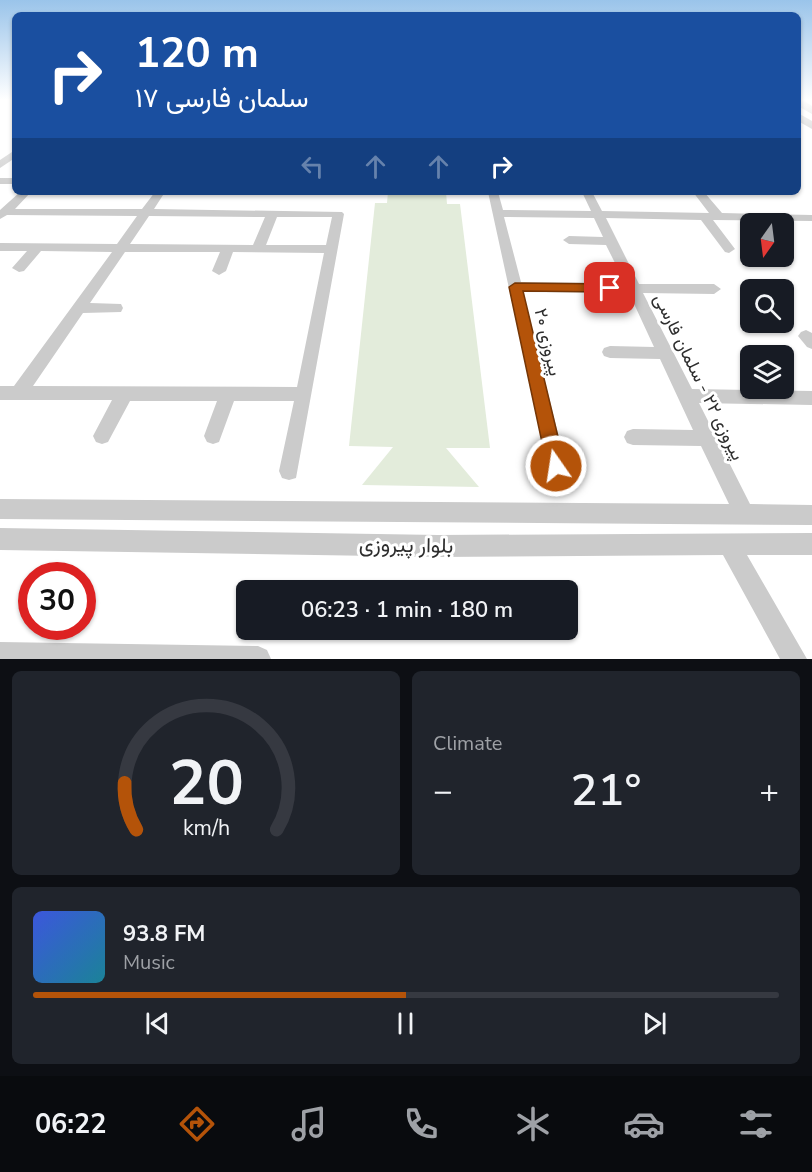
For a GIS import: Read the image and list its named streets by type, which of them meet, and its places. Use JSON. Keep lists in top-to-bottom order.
{
  "streets": {
    "street": ["پیروزی ۲۰", "پیروزی ۲۲ - سلمان فارسی", "بلوار پیروزی"]
  },
  "crossings": [
    ["پیروزی ۲۲ - سلمان فارسی", "بلوار پیروزی"]
  ],
  "north": "bottom",
  "page": {
    "turn": ["120 m", "سلمان فارسی ۱۷"],
    "limit": "30",
    "trip": "06:23 · 1 min · 180 m",
    "tile": "Climate",
    "heat": ["−", "21°", "+"],
    "song": ["93.8 FM", "Music"],
    "tabs": "06:22",
    "gauge": ["20", "km/h"]
  }
}
